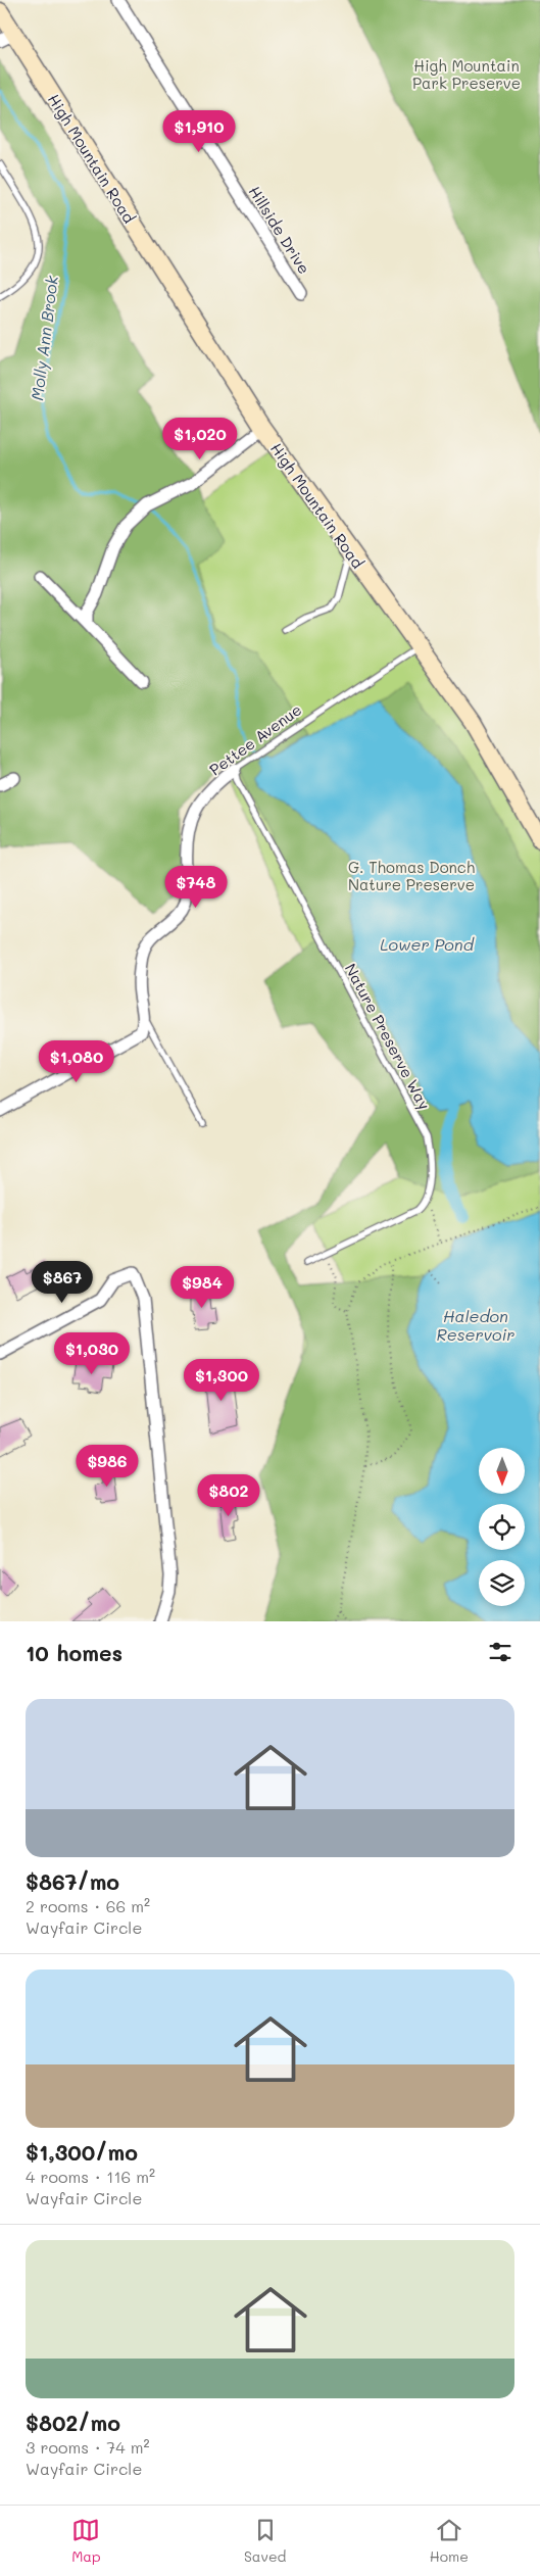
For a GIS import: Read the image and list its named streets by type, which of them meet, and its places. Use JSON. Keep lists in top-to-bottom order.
{
  "streets": {
    "main road": ["High Mountain Road"],
    "street": ["Hillside Drive", "Pettee Avenue"],
    "lane": ["Nature Preserve Way"]
  },
  "crossings": [
    ["High Mountain Road", "Pettee Avenue"],
    ["Pettee Avenue", "Nature Preserve Way"]
  ],
  "water": ["Molly Ann Brook", "Lower Pond", "Haledon Reservoir"],
  "parks": ["High Mountain Park Preserve", "G. Thomas Donch Nature Preserve"],
  "north": "bottom",
  "page": {
    "price": [
      "$1,910",
      "$1,020",
      "$748",
      "$1,080",
      "$867",
      "$984",
      "$1,030",
      "$1,300",
      "$986",
      "$802"
    ],
    "heading": "10 homes",
    "list": [
      {
        "name": "$867/mo",
        "note": "2 rooms · 66 m² · Wayfair Circle"
      },
      {
        "name": "$1,300/mo",
        "note": "4 rooms · 116 m² · Wayfair Circle"
      },
      {
        "name": "$802/mo",
        "note": "3 rooms · 74 m² · Wayfair Circle"
      }
    ],
    "tabs": ["Map", "Saved", "Home"]
  }
}
